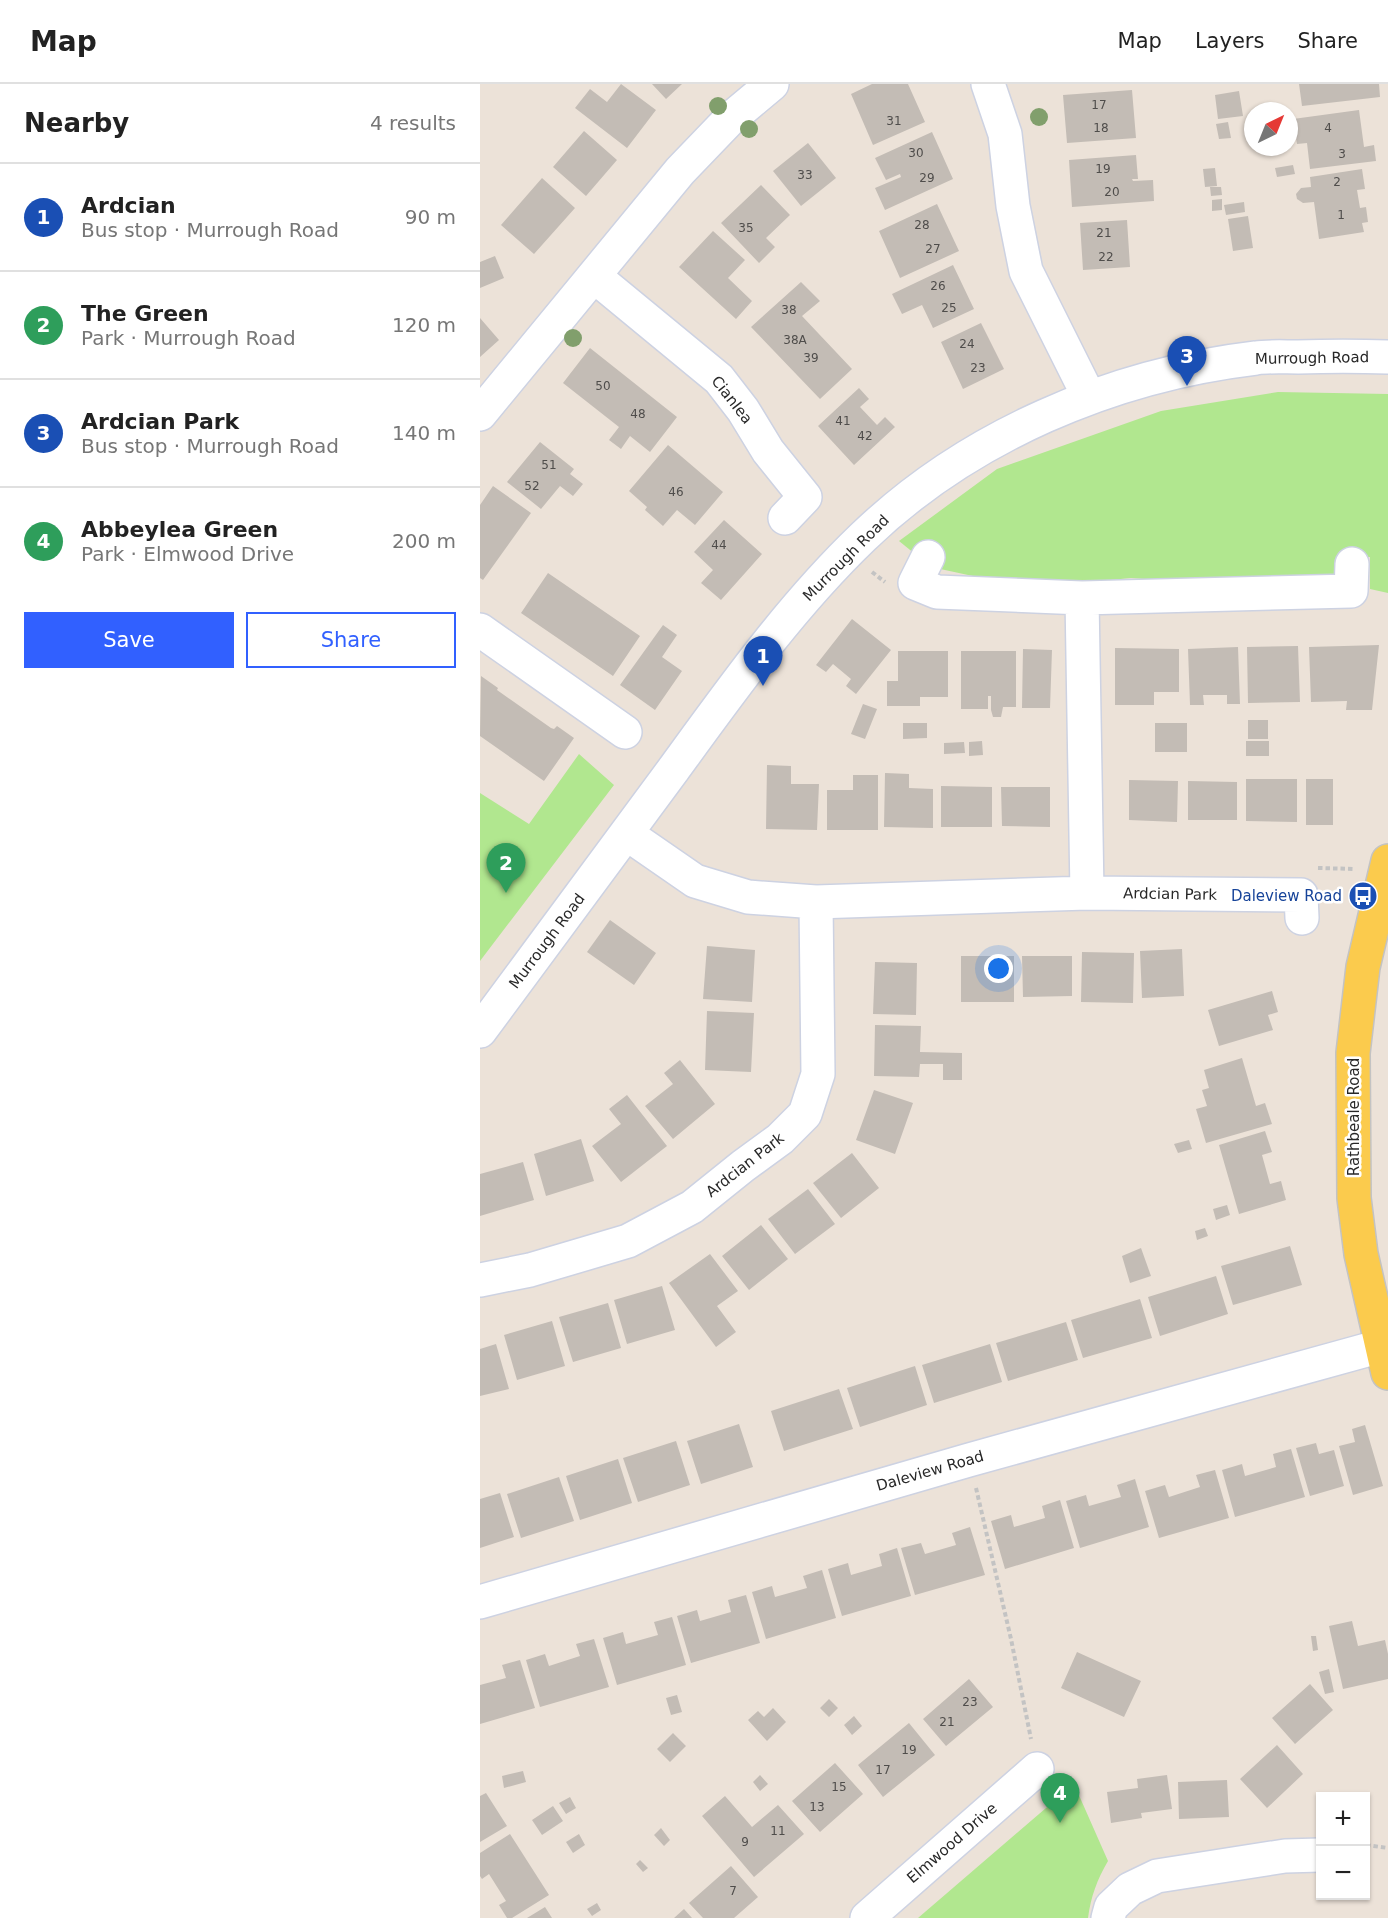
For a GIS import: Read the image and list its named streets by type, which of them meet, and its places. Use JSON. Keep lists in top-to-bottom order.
{
  "streets": {
    "main road": ["Rathbeale Road"],
    "street": [
      "Murrough Road",
      "Cianlea",
      "Ardcian Park",
      "Daleview Road",
      "Elmwood Drive"
    ]
  },
  "crossings": [
    ["Murrough Road", "Ardcian Park"],
    ["Rathbeale Road", "Daleview Road"]
  ],
  "places": {
    "bus stop": ["Daleview Road"]
  },
  "house_numbers": [
    "17",
    "31",
    "18",
    "4",
    "30",
    "3",
    "19",
    "33",
    "29",
    "2",
    "20",
    "1",
    "28",
    "35",
    "21",
    "27",
    "22",
    "26",
    "25",
    "38",
    "38A",
    "24",
    "39",
    "23",
    "50",
    "48",
    "41",
    "42",
    "51",
    "52",
    "46",
    "44",
    "23",
    "21",
    "19",
    "17",
    "15",
    "13",
    "11",
    "9",
    "7"
  ],
  "north": "top right",
  "page": {
    "header": "Map",
    "nav": ["Map", "Layers", "Share"],
    "heading": ["Nearby", "4 results"],
    "list": [
      {
        "mark": "1",
        "name": "Ardcian",
        "note": "Bus stop · Murrough Road",
        "value": "90 m"
      },
      {
        "mark": "2",
        "name": "The Green",
        "note": "Park · Murrough Road",
        "value": "120 m"
      },
      {
        "mark": "3",
        "name": "Ardcian Park",
        "note": "Bus stop · Murrough Road",
        "value": "140 m"
      },
      {
        "mark": "4",
        "name": "Abbeylea Green",
        "note": "Park · Elmwood Drive",
        "value": "200 m"
      }
    ],
    "pins": [
      "3",
      "1",
      "2",
      "4"
    ],
    "buttons": ["Save", "Share"],
    "map_buttons": ["+", "−"]
  }
}
